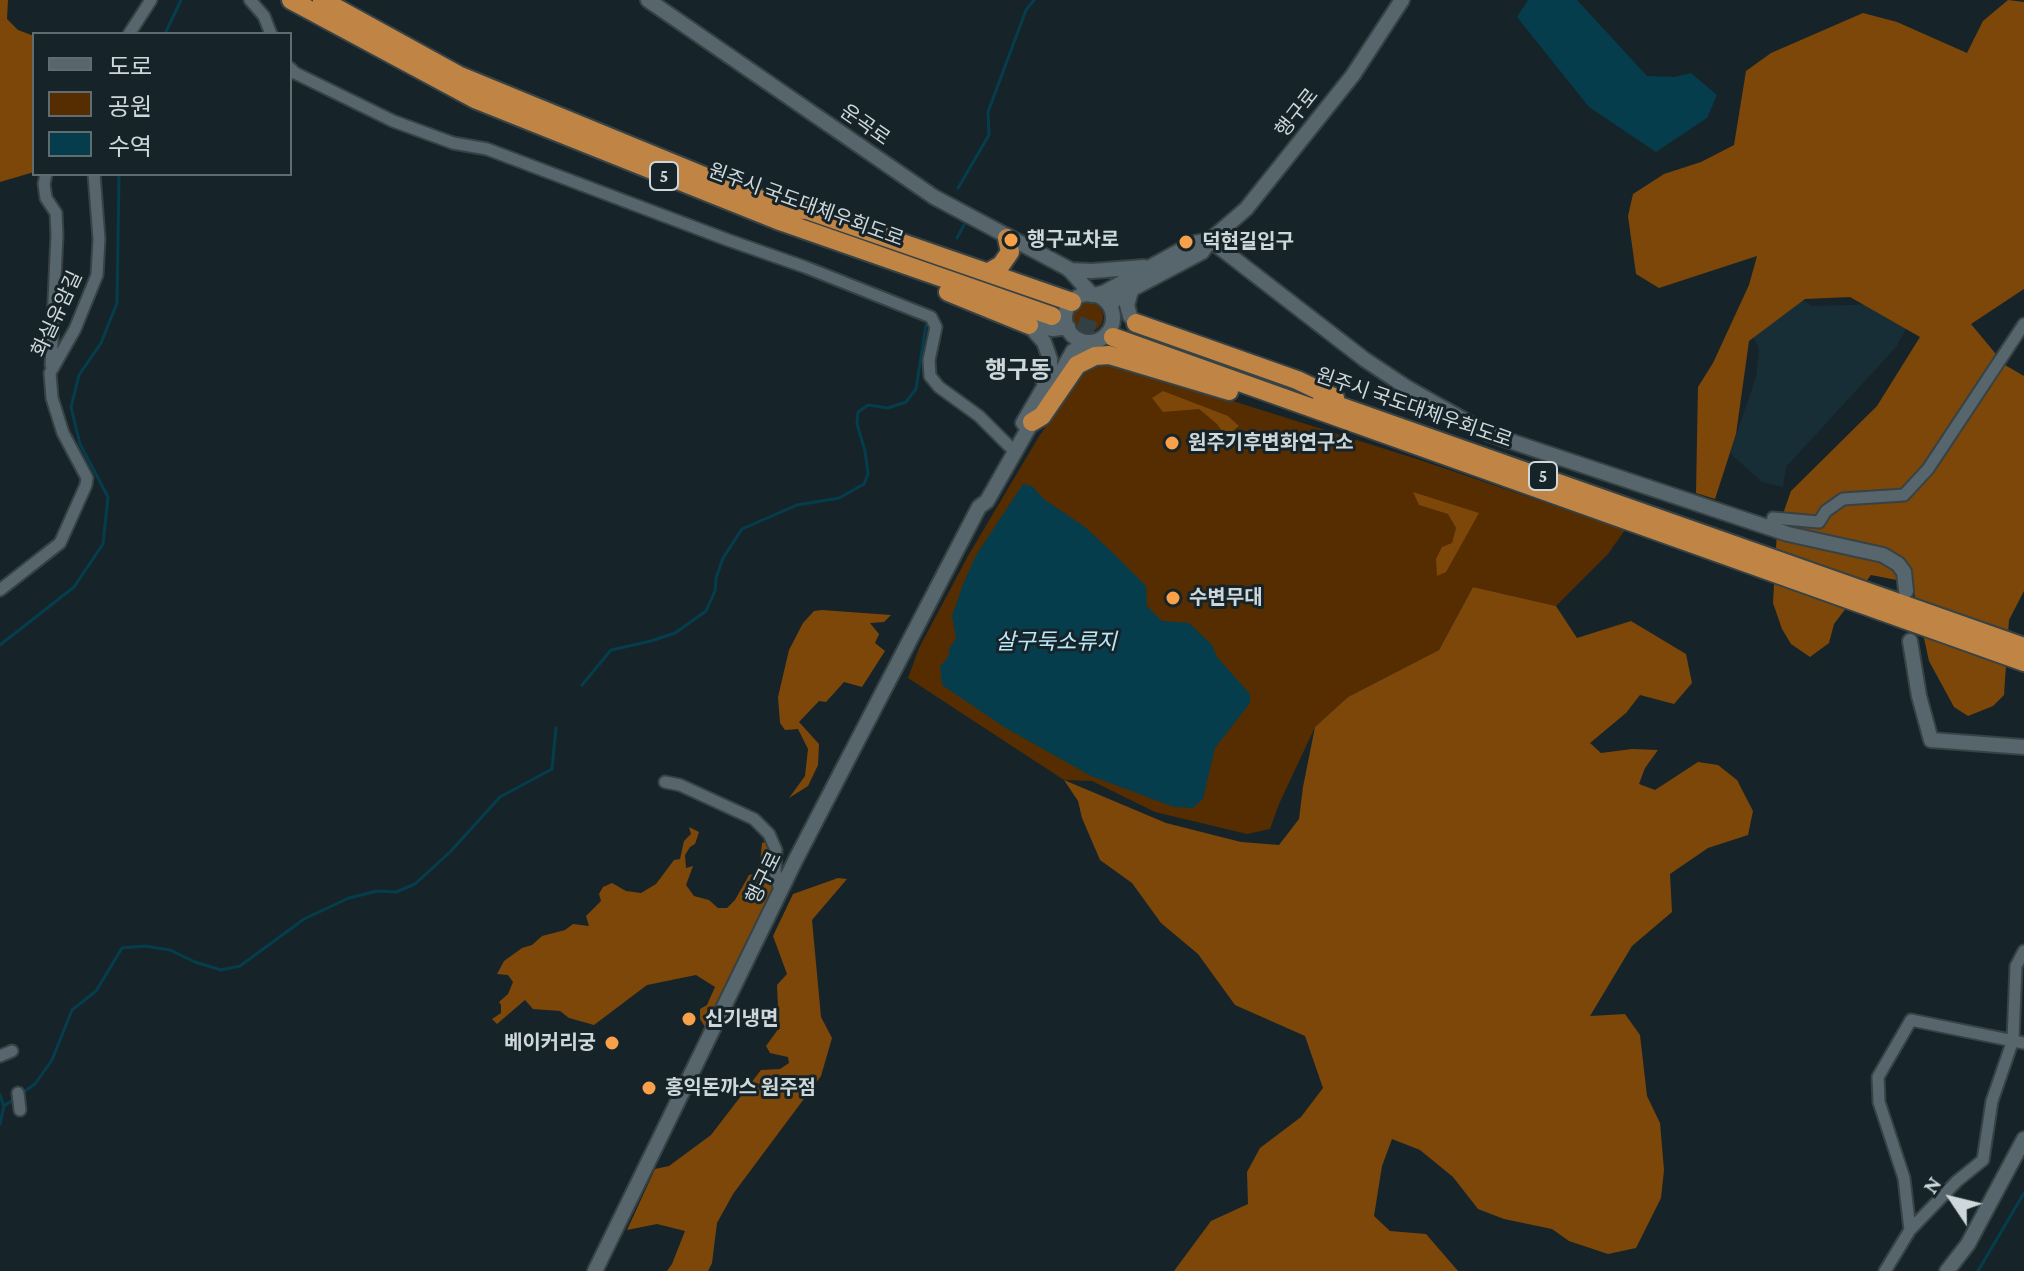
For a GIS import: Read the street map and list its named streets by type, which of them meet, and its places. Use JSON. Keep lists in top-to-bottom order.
{
  "streets": {
    "highway": ["5", "원주시 국도대체우회도로"],
    "street": ["행구로", "운곡로", "화실유암길"]
  },
  "crossings": [
    ["행구로", "원주시 국도대체우회도로"],
    ["5", "원주시 국도대체우회도로"]
  ],
  "districts": ["행구동"],
  "water": ["살구둑소류지"],
  "places": [
    "행구교차로",
    "덕현길입구",
    "원주기후변화연구소",
    "수변무대",
    "신기냉면",
    "베이커리궁",
    "홍익돈까스 원주점"
  ],
  "legend": ["도로", "공원", "수역"],
  "north": "top left"
}
